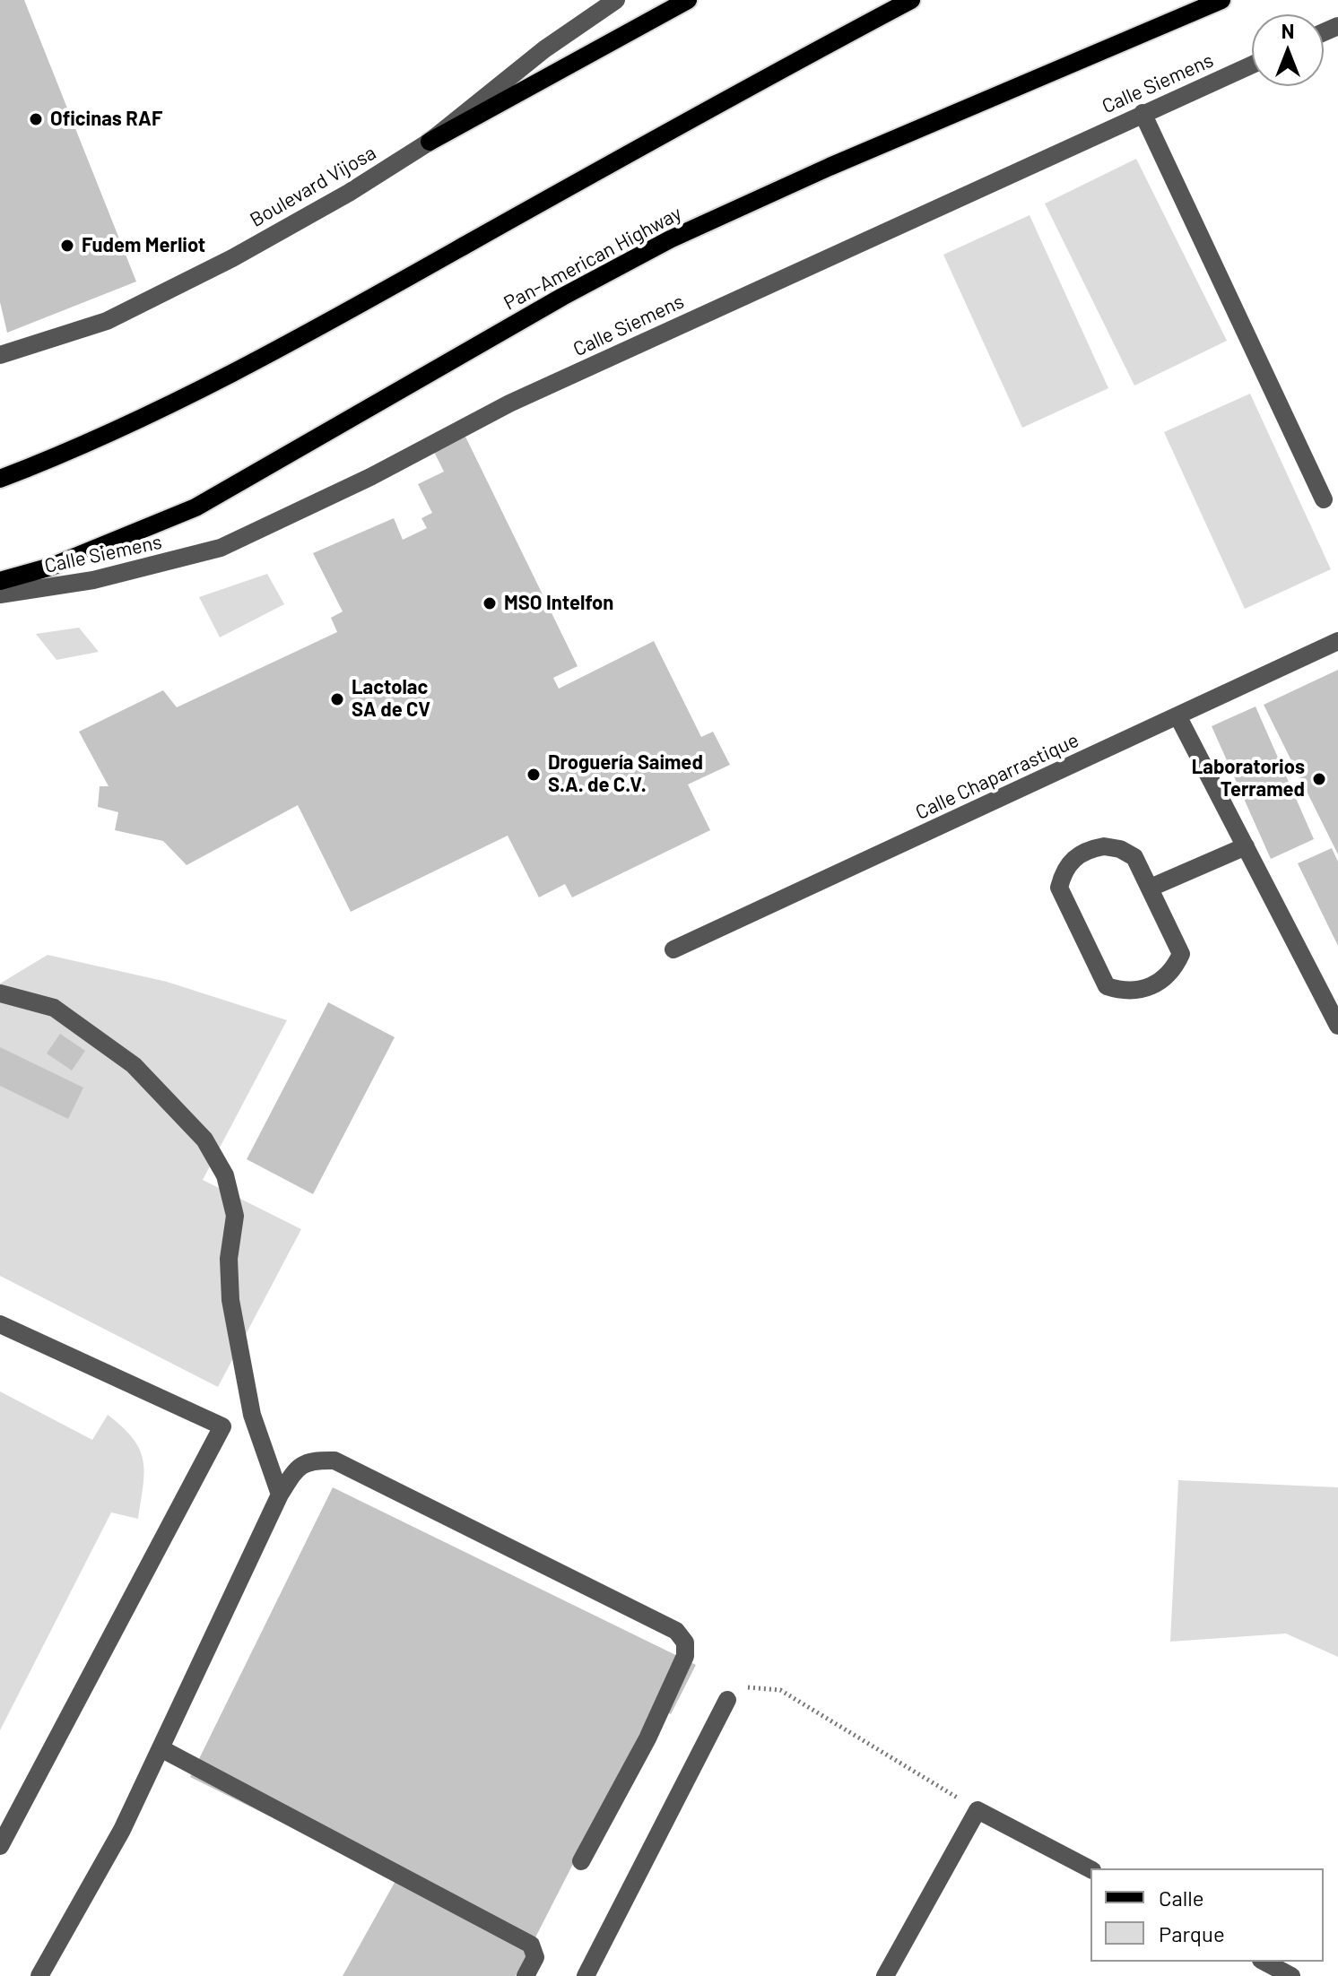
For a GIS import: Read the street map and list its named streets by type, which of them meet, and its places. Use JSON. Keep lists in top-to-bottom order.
{
  "streets": {
    "main road": ["Pan-American Highway"],
    "street": ["Calle Siemens", "Boulevard Vijosa", "Calle Chaparrastique"]
  },
  "places": [
    "Oficinas RAF",
    "Fudem Merliot",
    "MSO Intelfon",
    "Lactolac SA de CV",
    "Droguería Saimed S.A. de C.V.",
    "Laboratorios Terramed"
  ],
  "legend": ["Calle", "Parque"],
  "north": "top"
}
